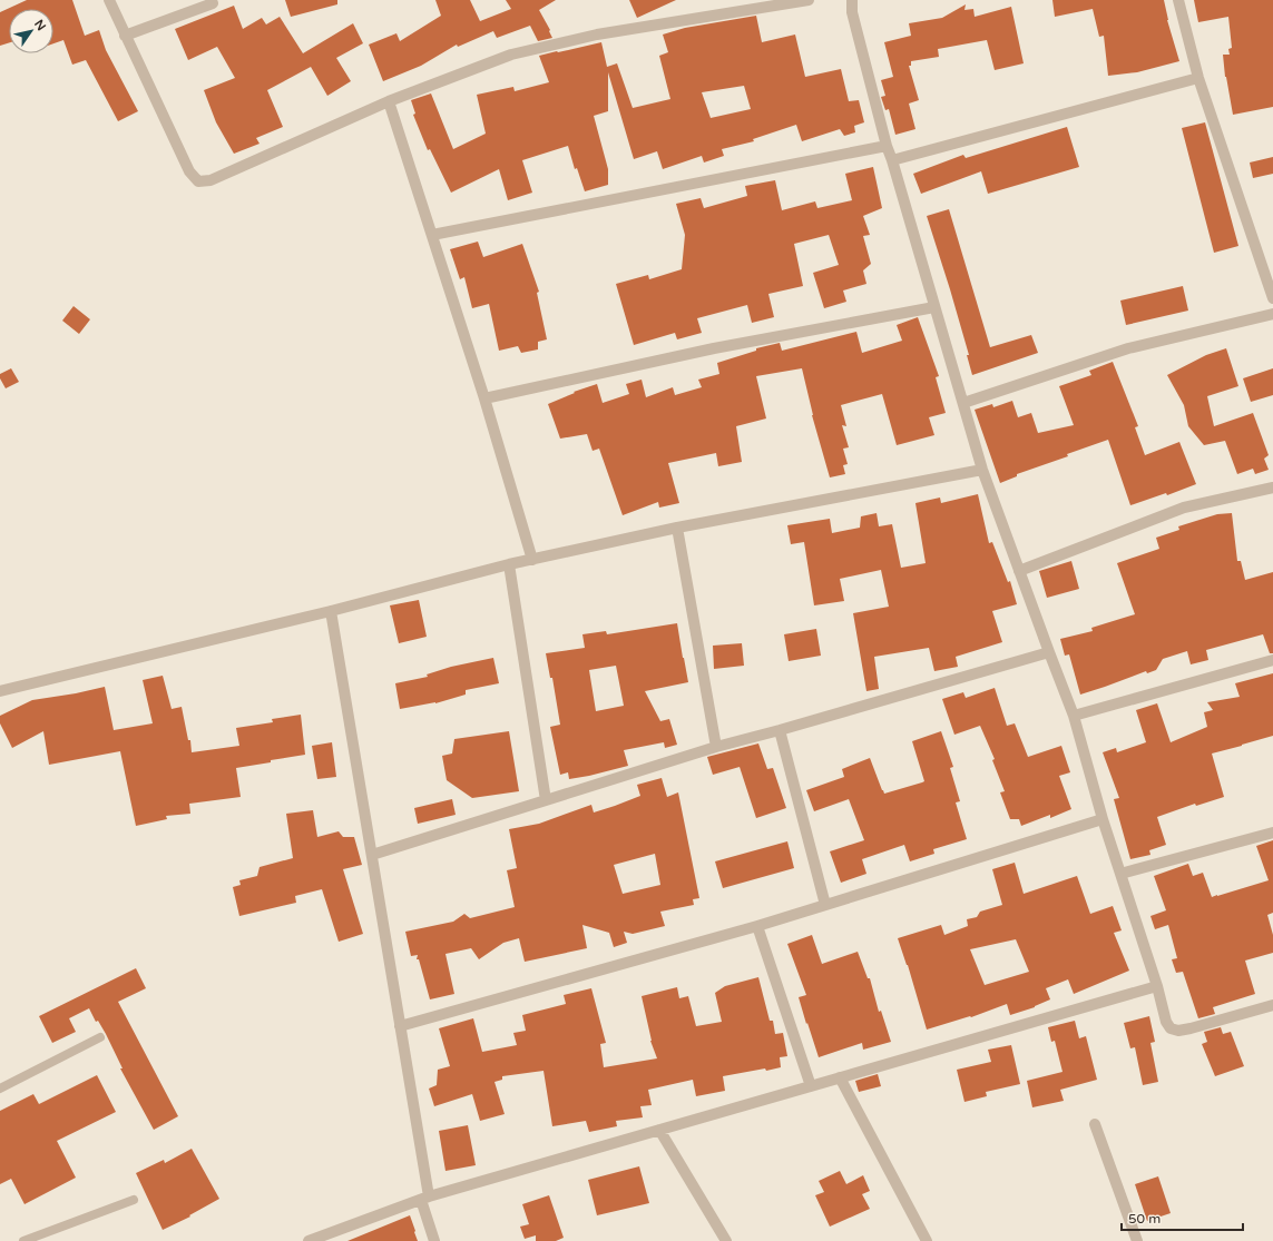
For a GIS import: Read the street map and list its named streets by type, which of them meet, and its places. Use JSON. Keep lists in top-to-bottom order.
{
  "scale_bar": "50 m",
  "north": "top right"
}
